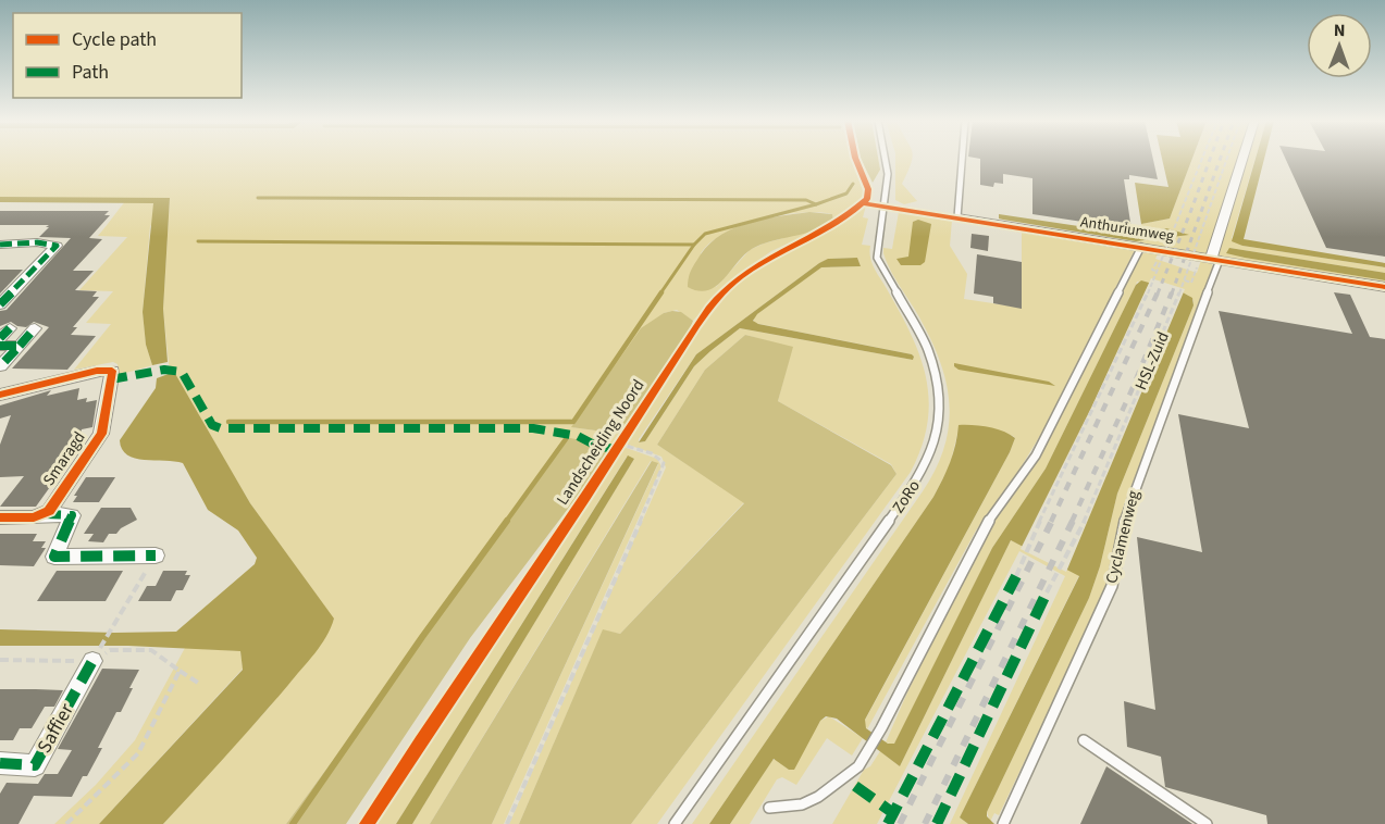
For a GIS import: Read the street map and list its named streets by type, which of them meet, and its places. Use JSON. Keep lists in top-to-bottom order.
{
  "streets": {
    "street": [
      "Anthuriumweg",
      "Smaragd",
      "Cyclamenweg",
      "Saffier"
    ],
    "lane": ["ZoRo"],
    "path": ["HSL-Zuid"],
    "cycle path": ["Landscheiding Noord"]
  },
  "crossings": [
    ["Anthuriumweg", "Cyclamenweg"]
  ],
  "legend": ["Cycle path", "Path"],
  "north": "top"
}
